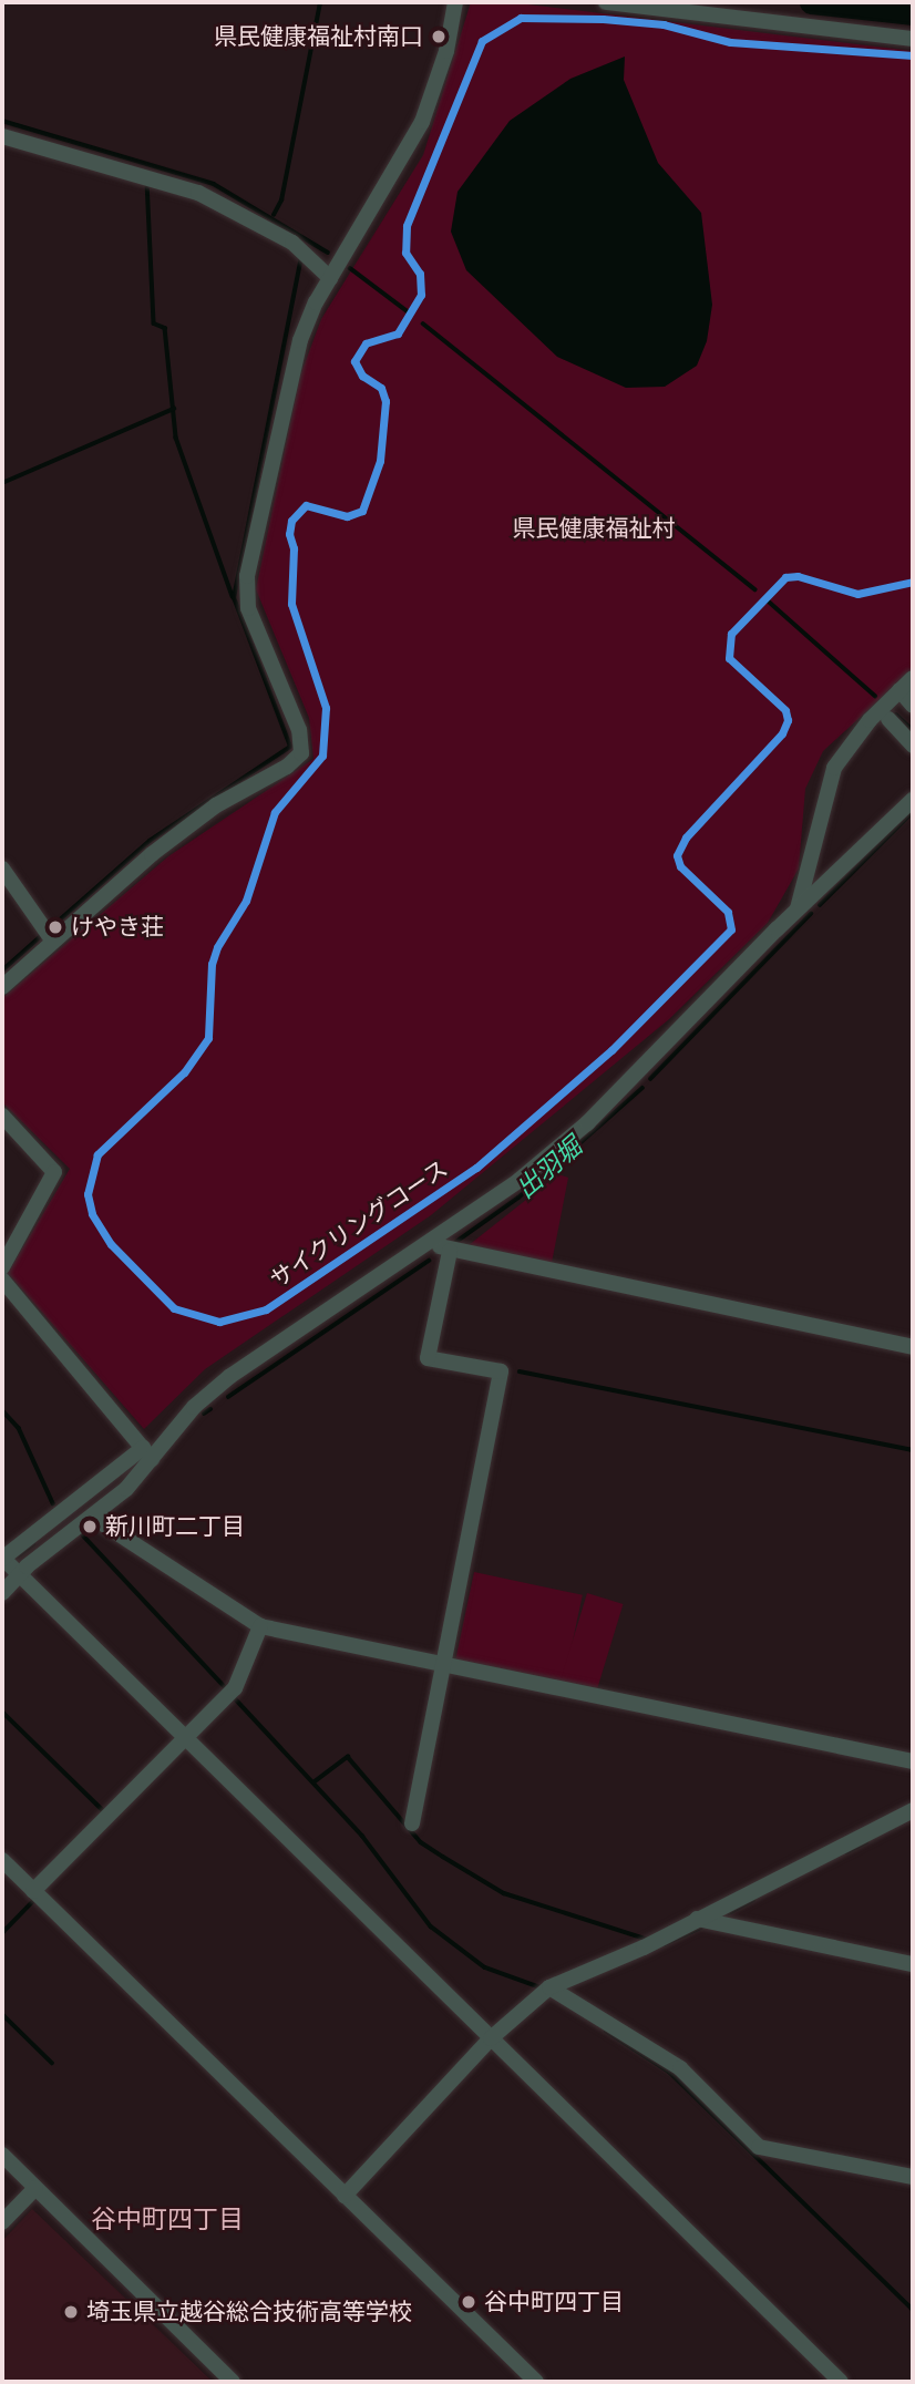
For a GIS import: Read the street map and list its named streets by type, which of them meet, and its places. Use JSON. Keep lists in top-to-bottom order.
{
  "streets": {
    "cycle path": ["サイクリングコース"]
  },
  "districts": ["谷中町四丁目"],
  "water": ["出羽堀"],
  "parks": ["県民健康福祉村"],
  "places": [
    "県民健康福祉村南口",
    "けやき荘",
    "新川町二丁目",
    "谷中町四丁目",
    "埼玉県立越谷総合技術高等学校"
  ]
}
